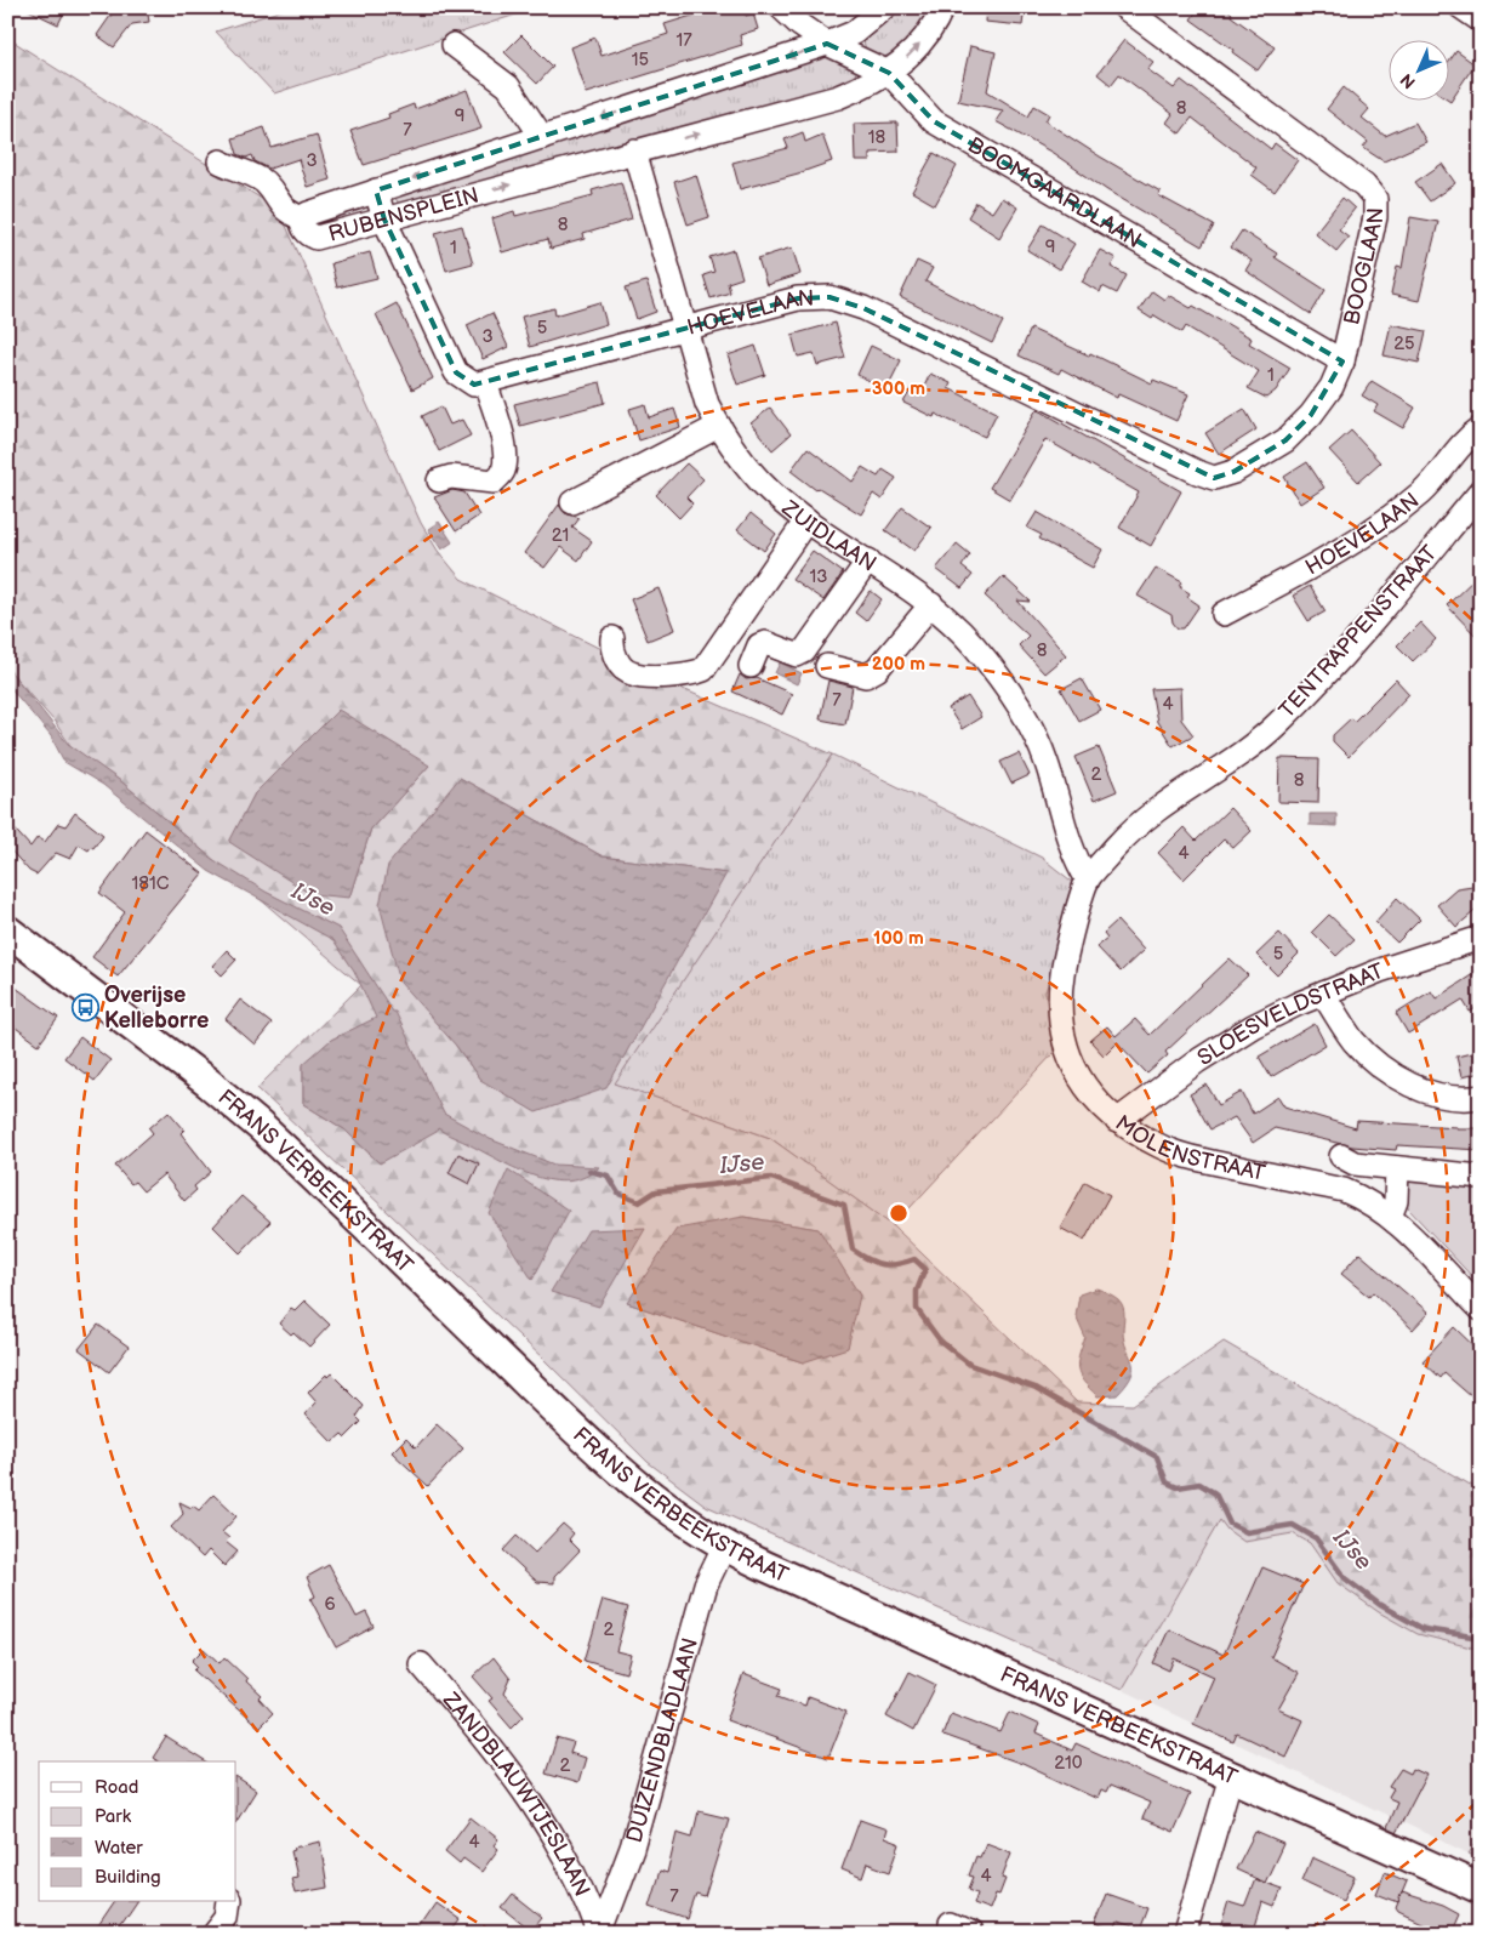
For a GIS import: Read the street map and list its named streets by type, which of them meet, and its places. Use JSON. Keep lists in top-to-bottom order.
{
  "streets": {
    "main road": ["FRANS VERBEEKSTRAAT"],
    "street": [
      "BOOMGAARDLAAN",
      "RUBENSPLEIN",
      "BOOGLAAN",
      "HOEVELAAN",
      "ZUIDLAAN",
      "TENTRAPPENSTRAAT",
      "SLOESVELDSTRAAT",
      "MOLENSTRAAT",
      "DUIZENDBLADLAAN",
      "ZANDBLAUWTJESLAAN"
    ]
  },
  "crossings": [
    ["BOOMGAARDLAAN", "RUBENSPLEIN"],
    ["BOOMGAARDLAAN", "BOOGLAAN"],
    ["RUBENSPLEIN", "ZUIDLAAN"],
    ["BOOGLAAN", "HOEVELAAN"],
    ["HOEVELAAN", "ZUIDLAAN"],
    ["ZUIDLAAN", "TENTRAPPENSTRAAT"],
    ["ZUIDLAAN", "MOLENSTRAAT"],
    ["TENTRAPPENSTRAAT", "MOLENSTRAAT"],
    ["SLOESVELDSTRAAT", "MOLENSTRAAT"],
    ["FRANS VERBEEKSTRAAT", "DUIZENDBLADLAAN"],
    ["DUIZENDBLADLAAN", "ZANDBLAUWTJESLAAN"]
  ],
  "water": ["IJse"],
  "places": {
    "bus stop": ["Overijse Kelleborre"]
  },
  "house_numbers": [
    "17",
    "15",
    "8",
    "9",
    "7",
    "18",
    "3",
    "8",
    "9",
    "1",
    "5",
    "3",
    "25",
    "1",
    "21",
    "13",
    "8",
    "7",
    "4",
    "2",
    "8",
    "4",
    "181C",
    "5",
    "6",
    "2",
    "210",
    "2",
    "4",
    "4",
    "7"
  ],
  "legend": [
    "Road",
    "Park",
    "Water",
    "Building"
  ],
  "north": "bottom left",
  "rings": ["300 m", "200 m", "100 m"]
}
